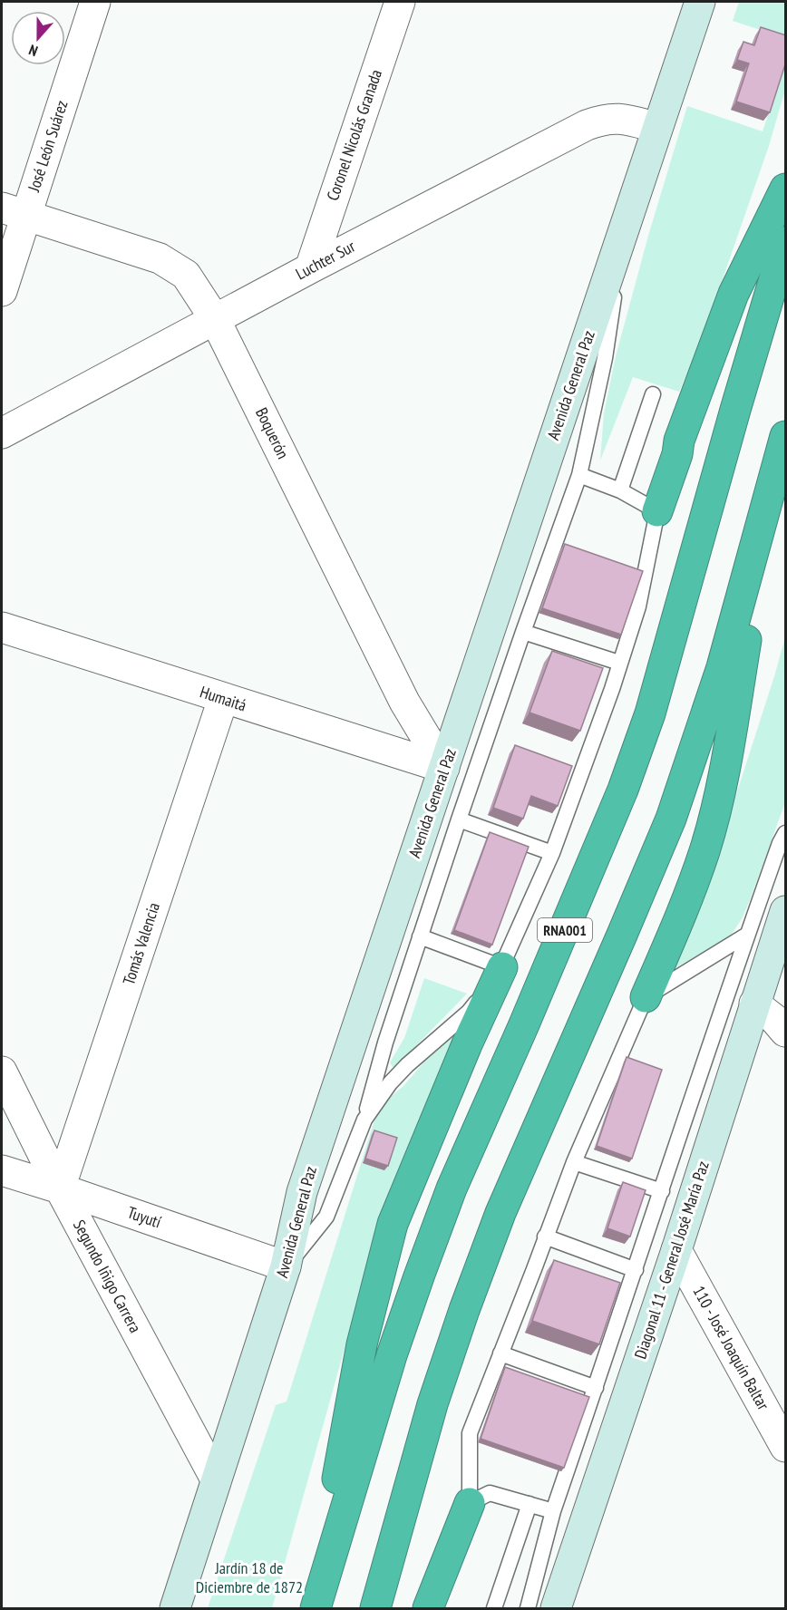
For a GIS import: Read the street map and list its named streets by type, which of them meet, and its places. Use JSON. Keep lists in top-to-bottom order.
{
  "streets": {
    "highway": ["RNA001"],
    "street": [
      "Coronel Nicolás Granada",
      "José León Suárez",
      "Luchter Sur",
      "Avenida General Paz",
      "Boquerón",
      "Humaitá",
      "Tomás Valencia",
      "Tuyutí",
      "Diagonal 11 - General José María Paz",
      "Segundo Iñigo Carrera",
      "110 - José Joaquín Baltar"
    ]
  },
  "crossings": [
    ["Coronel Nicolás Granada", "Luchter Sur"],
    ["José León Suárez", "Boquerón"],
    ["Luchter Sur", "Avenida General Paz"],
    ["Luchter Sur", "Boquerón"],
    ["Avenida General Paz", "Boquerón"],
    ["Avenida General Paz", "Humaitá"],
    ["Avenida General Paz", "Tuyutí"],
    ["Avenida General Paz", "Segundo Iñigo Carrera"],
    ["Boquerón", "Humaitá"],
    ["Humaitá", "Tomás Valencia"],
    ["Tomás Valencia", "Tuyutí"],
    ["Tomás Valencia", "Segundo Iñigo Carrera"],
    ["Tuyutí", "Segundo Iñigo Carrera"],
    ["Diagonal 11 - General José María Paz", "110 - José Joaquín Baltar"]
  ],
  "parks": ["Jardín 18 de Diciembre de 1872"],
  "north": "bottom"
}
